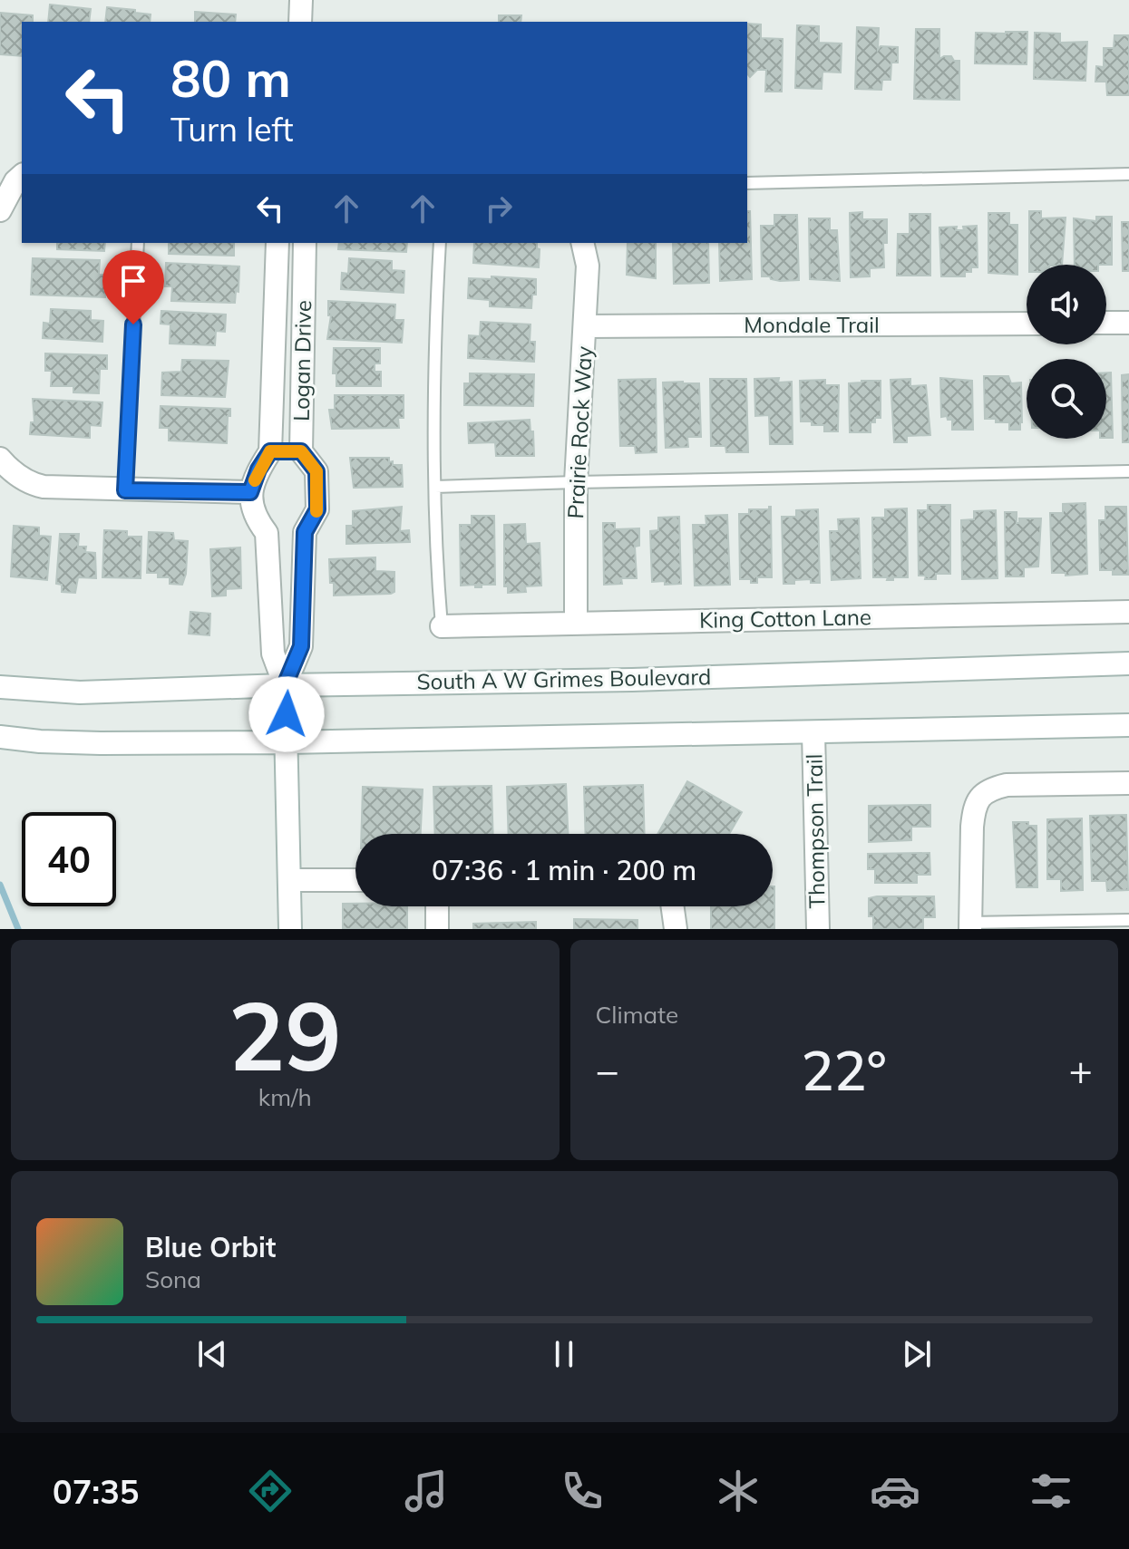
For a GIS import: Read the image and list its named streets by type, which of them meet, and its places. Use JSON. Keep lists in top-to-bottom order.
{
  "streets": {
    "street": [
      "Mondale Trail",
      "Logan Drive",
      "Prairie Rock Way",
      "King Cotton Lane",
      "South A W Grimes Boulevard",
      "Thompson Trail"
    ]
  },
  "crossings": [
    ["Mondale Trail", "Prairie Rock Way"],
    ["Logan Drive", "South A W Grimes Boulevard"],
    ["Prairie Rock Way", "King Cotton Lane"]
  ],
  "page": {
    "turn": ["80 m", "Turn left"],
    "limit": "40",
    "trip": "07:36 · 1 min · 200 m",
    "tile": [
      ["29", "km/h"],
      "Climate"
    ],
    "heat": ["−", "22°", "+"],
    "song": ["Blue Orbit", "Sona"],
    "tabs": "07:35"
  }
}
